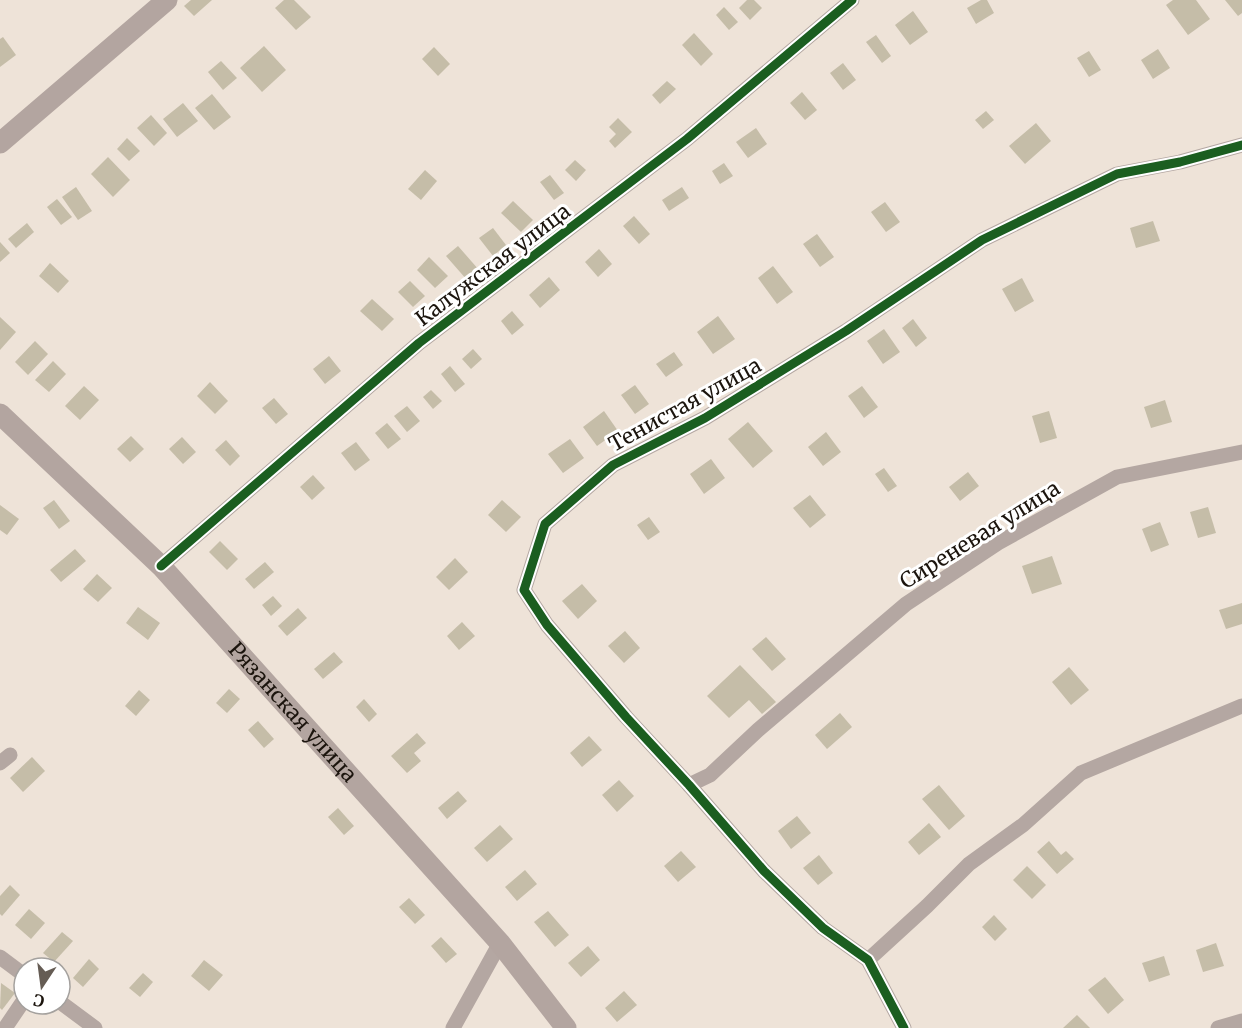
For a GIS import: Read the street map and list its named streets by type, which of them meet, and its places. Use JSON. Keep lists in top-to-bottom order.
{
  "streets": {
    "main road": ["Рязанская улица"],
    "street": ["Калужская улица", "Тенистая улица", "Сиреневая улица"]
  },
  "crossings": [
    ["Калужская улица", "Рязанская улица"],
    ["Тенистая улица", "Сиреневая улица"]
  ],
  "north": "bottom"
}
